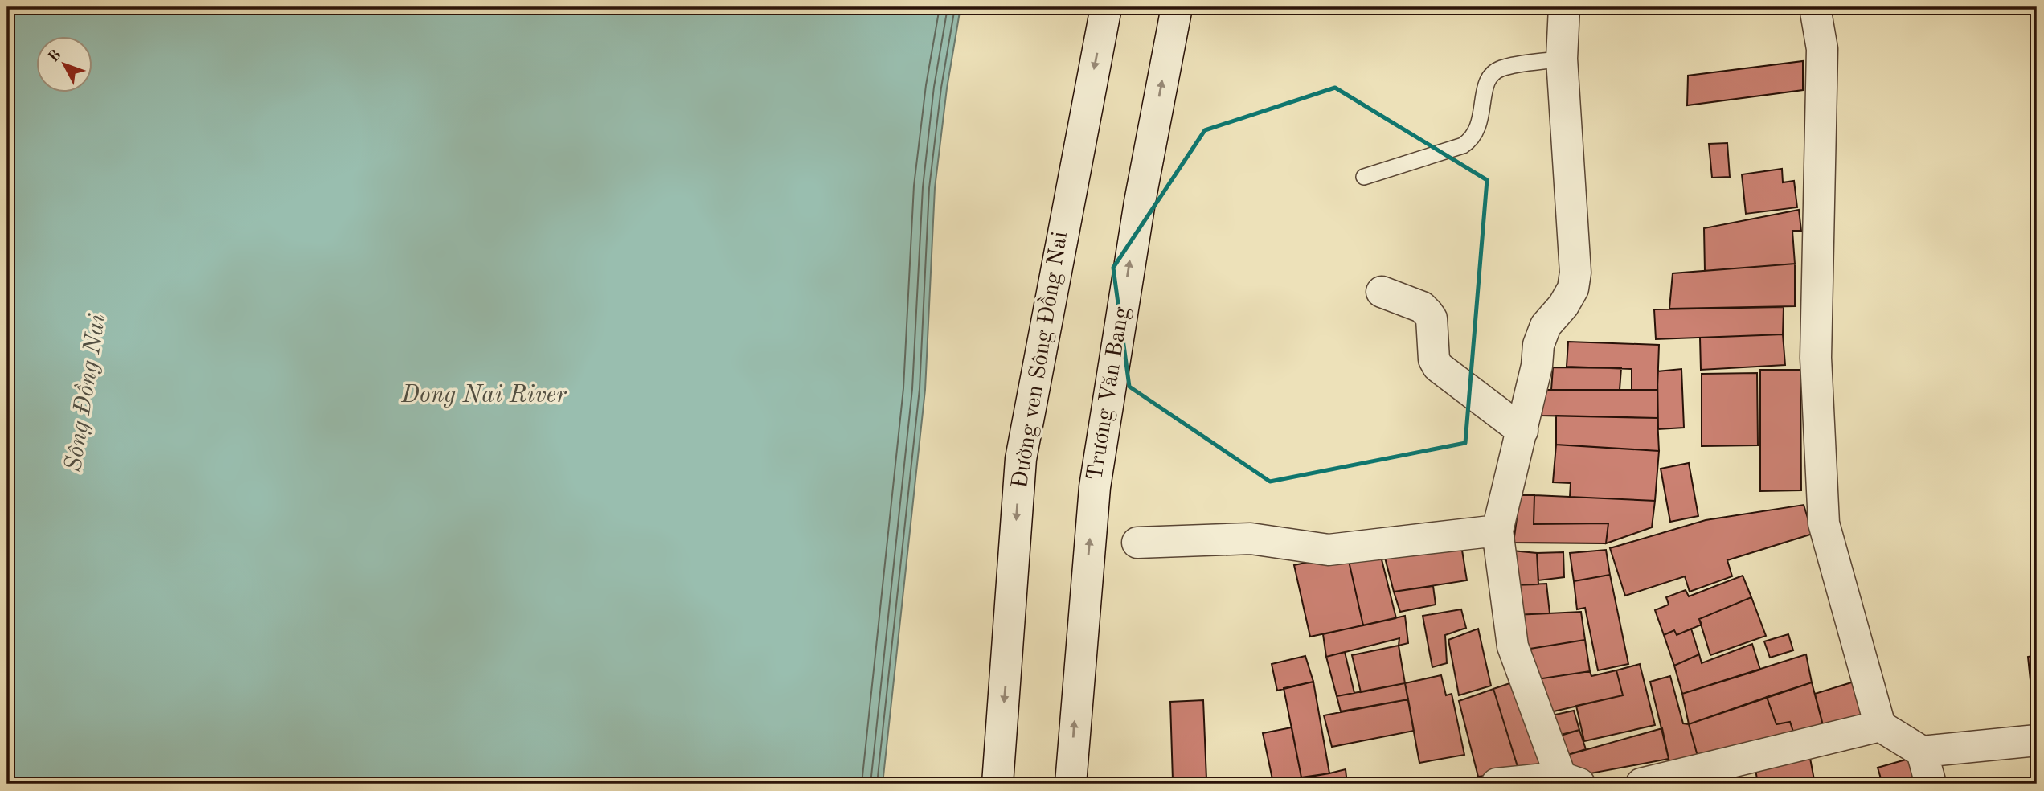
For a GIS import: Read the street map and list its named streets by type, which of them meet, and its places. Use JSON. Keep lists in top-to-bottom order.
{
  "streets": {
    "street": ["Đường ven Sông Đồng Nai", "Trương Văn Bang"]
  },
  "one_way": ["Đường ven Sông Đồng Nai", "Trương Văn Bang"],
  "water": ["Sông Đồng Nai", "Dong Nai River"],
  "north": "top left"
}
